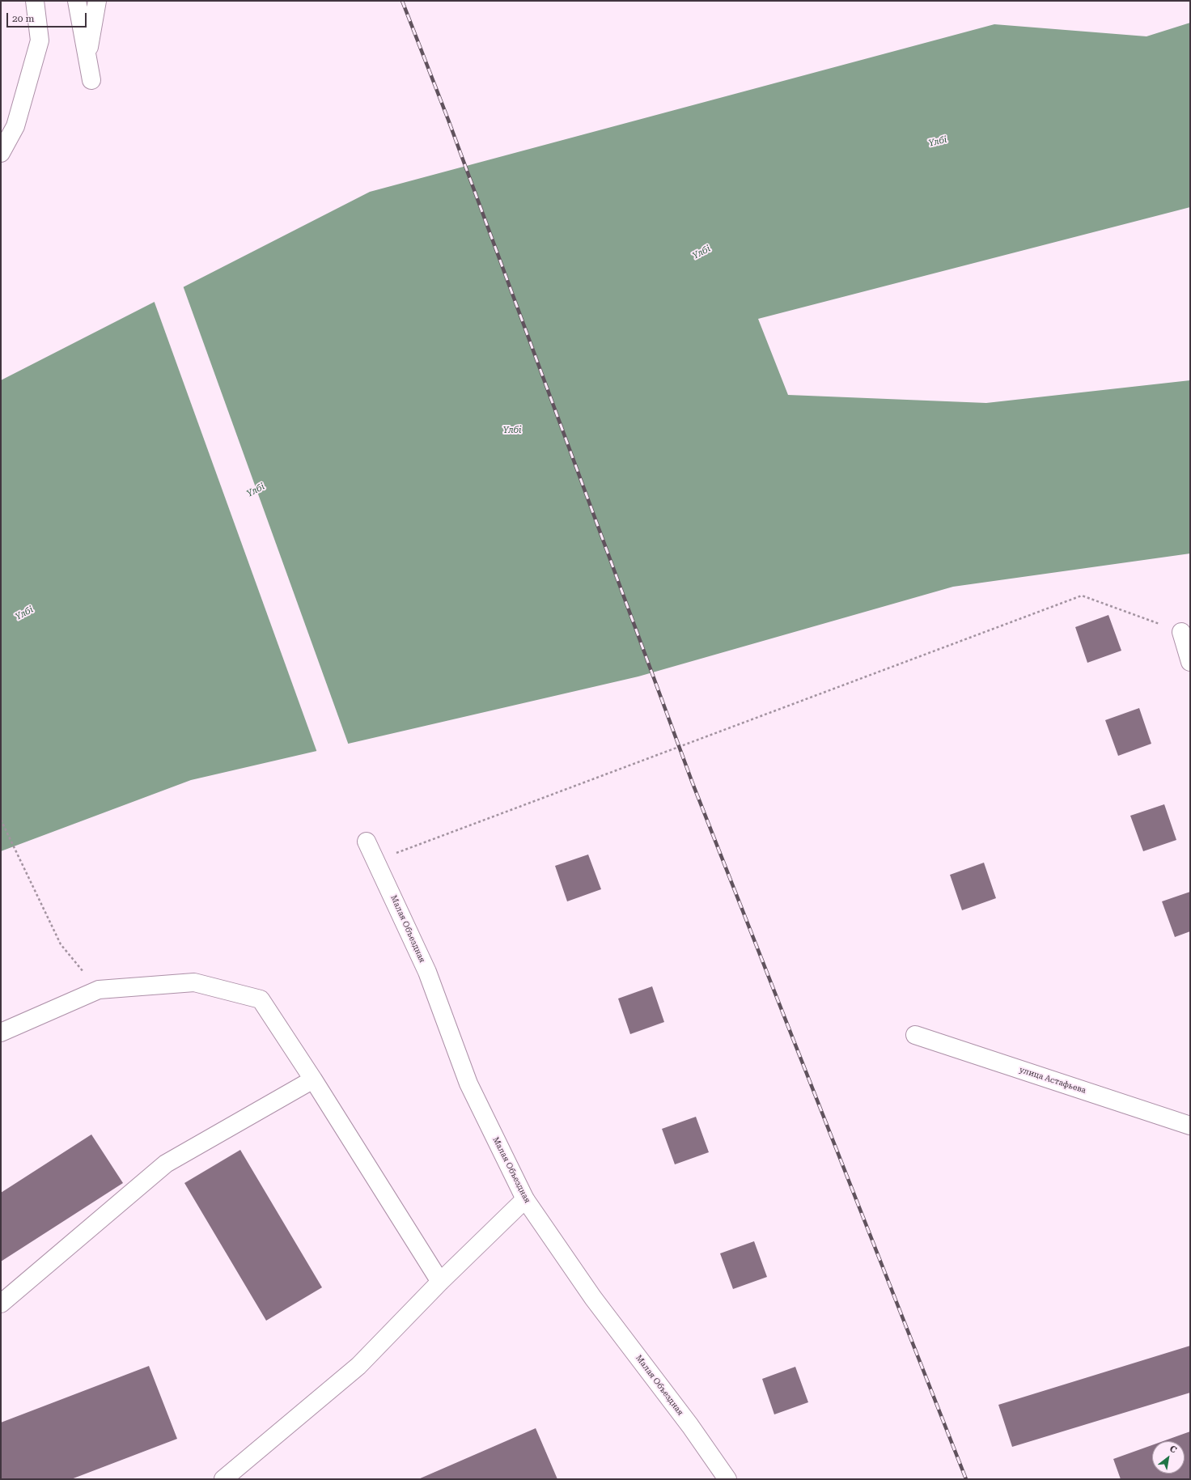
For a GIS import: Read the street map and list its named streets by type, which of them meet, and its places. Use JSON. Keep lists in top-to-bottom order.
{
  "streets": {
    "main road": ["Малая Объездная", "улица Астафьева"]
  },
  "water": ["Үлбі"],
  "scale_bar": "20 m",
  "north": "top right"
}
